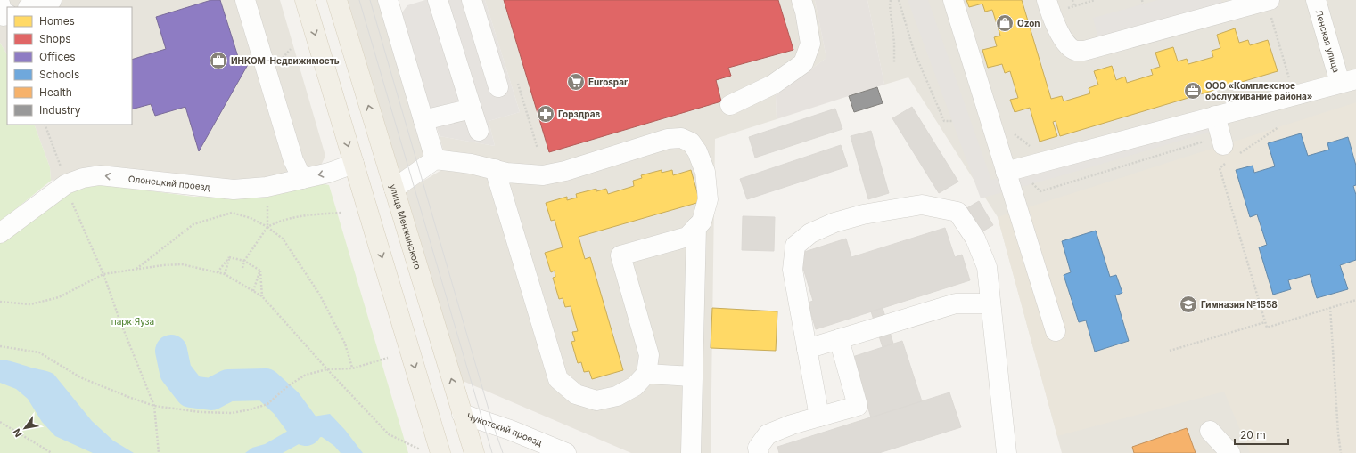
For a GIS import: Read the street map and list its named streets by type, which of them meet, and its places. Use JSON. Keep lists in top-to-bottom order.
{
  "streets": {
    "main road": ["улица Менжинского"],
    "street": ["Ленская улица", "Олонецкий проезд", "Чукотский проезд"]
  },
  "crossings": [
    ["улица Менжинского", "Чукотский проезд"]
  ],
  "one_way": ["Олонецкий проезд"],
  "parks": ["парк Яуза"],
  "places": {
    "shop": ["Ozon"],
    "office": ["ИНКОМ-Недвижимость", "ООО «Комплексное обслуживание района»"],
    "supermarket": ["Eurospar"],
    "pharmacy": ["Горздрав"],
    "school or university": ["Гимназия №1558"]
  },
  "legend": [
    "Homes",
    "Shops",
    "Offices",
    "Schools",
    "Health",
    "Industry"
  ],
  "scale_bar": "20 m",
  "north": "bottom left"
}
